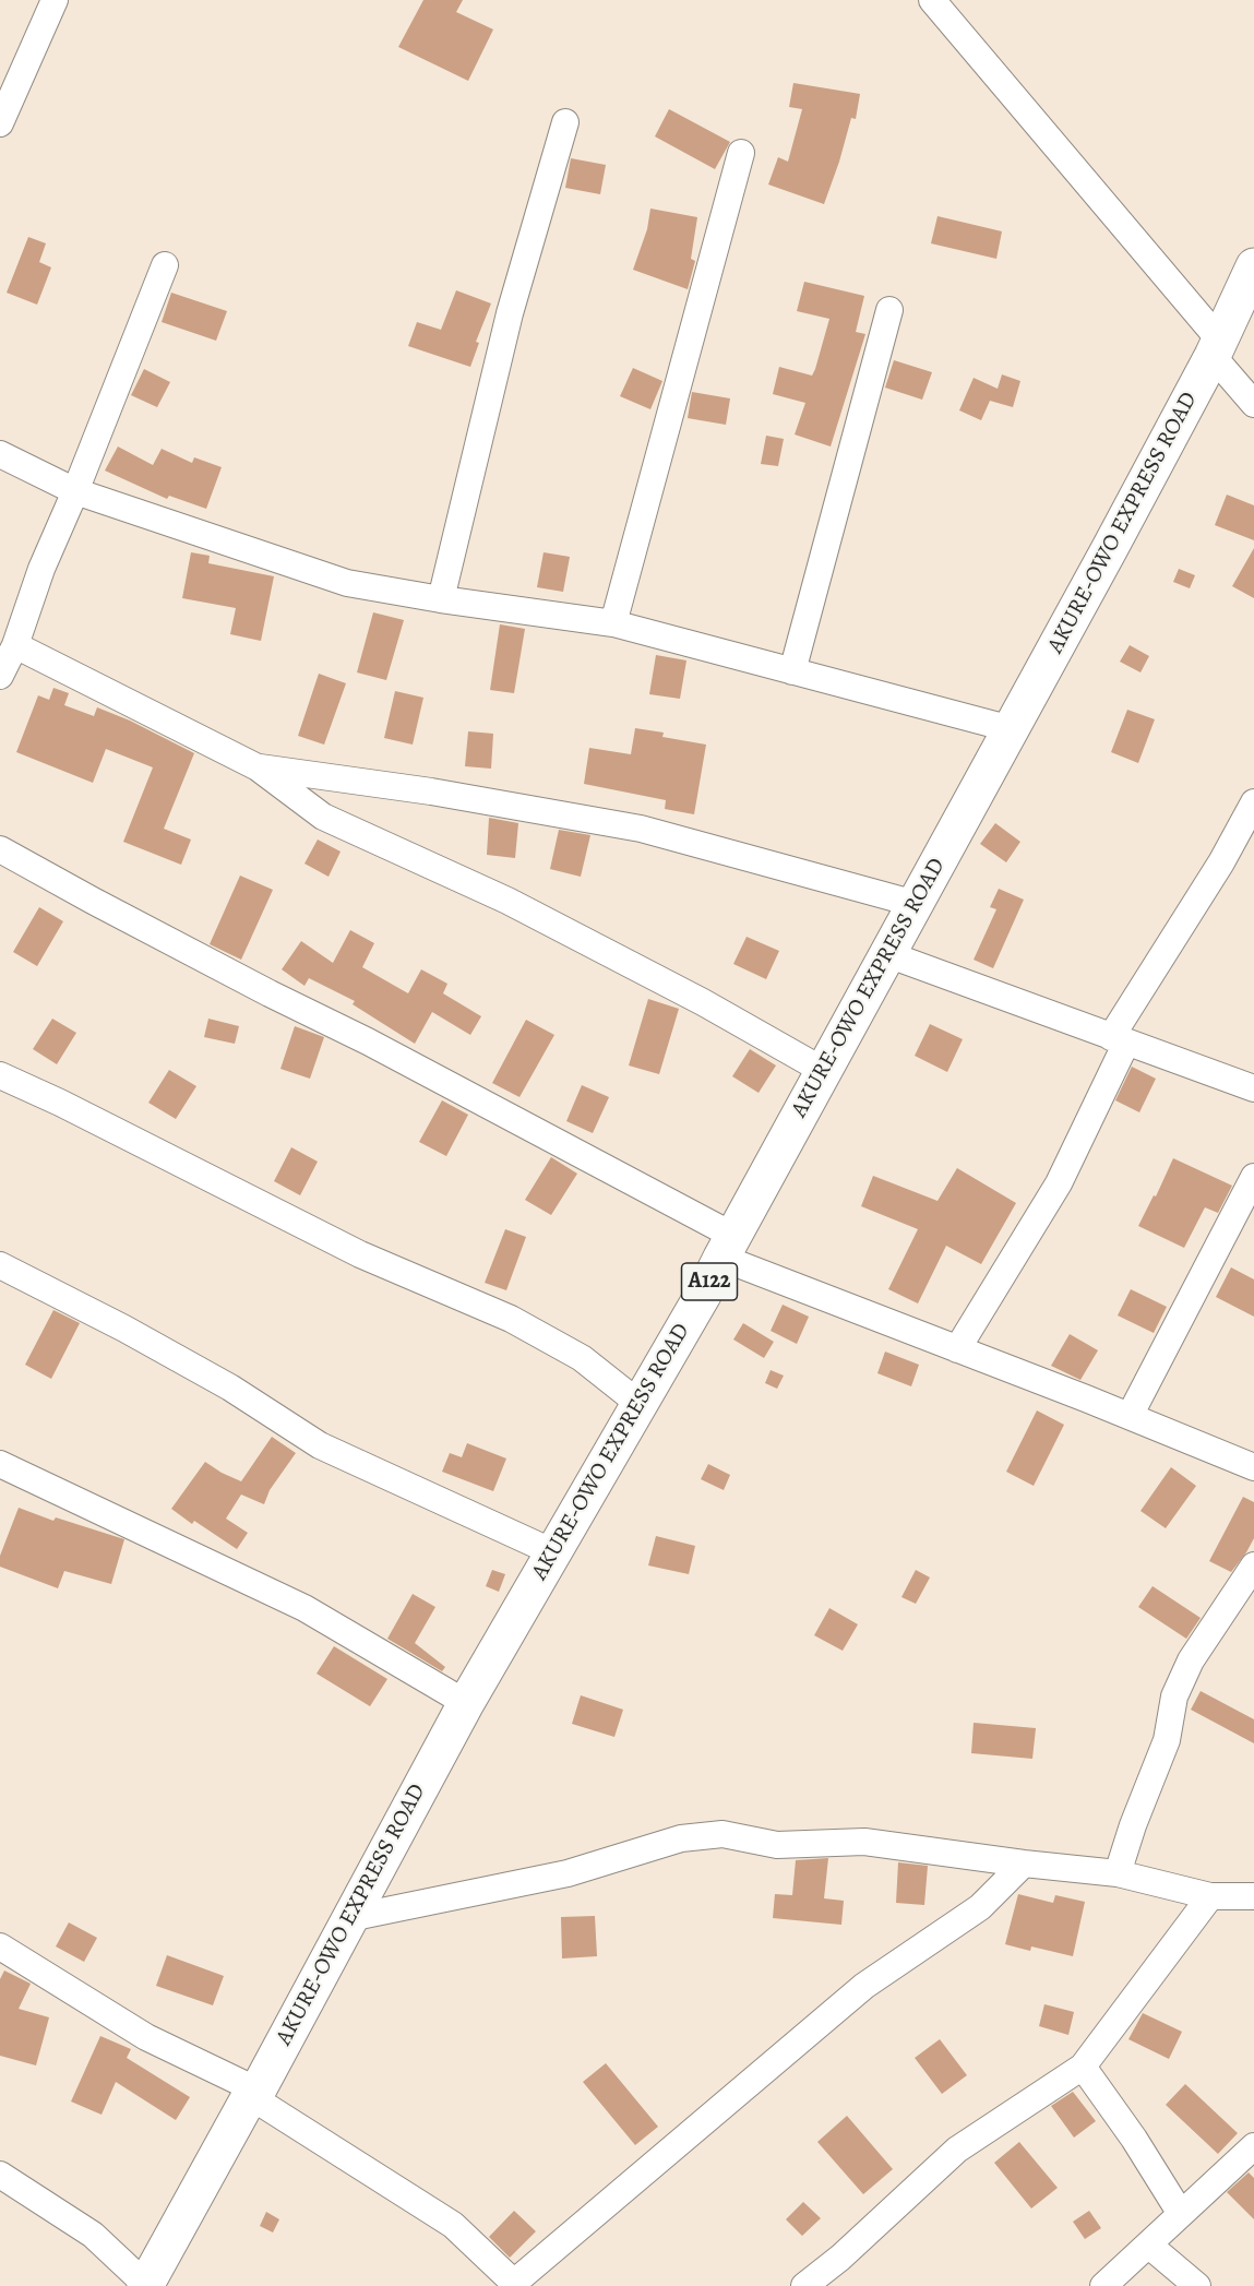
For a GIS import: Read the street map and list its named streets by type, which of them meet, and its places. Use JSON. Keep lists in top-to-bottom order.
{
  "streets": {
    "highway": ["AKURE-OWO EXPRESS ROAD", "A122"]
  }
}
